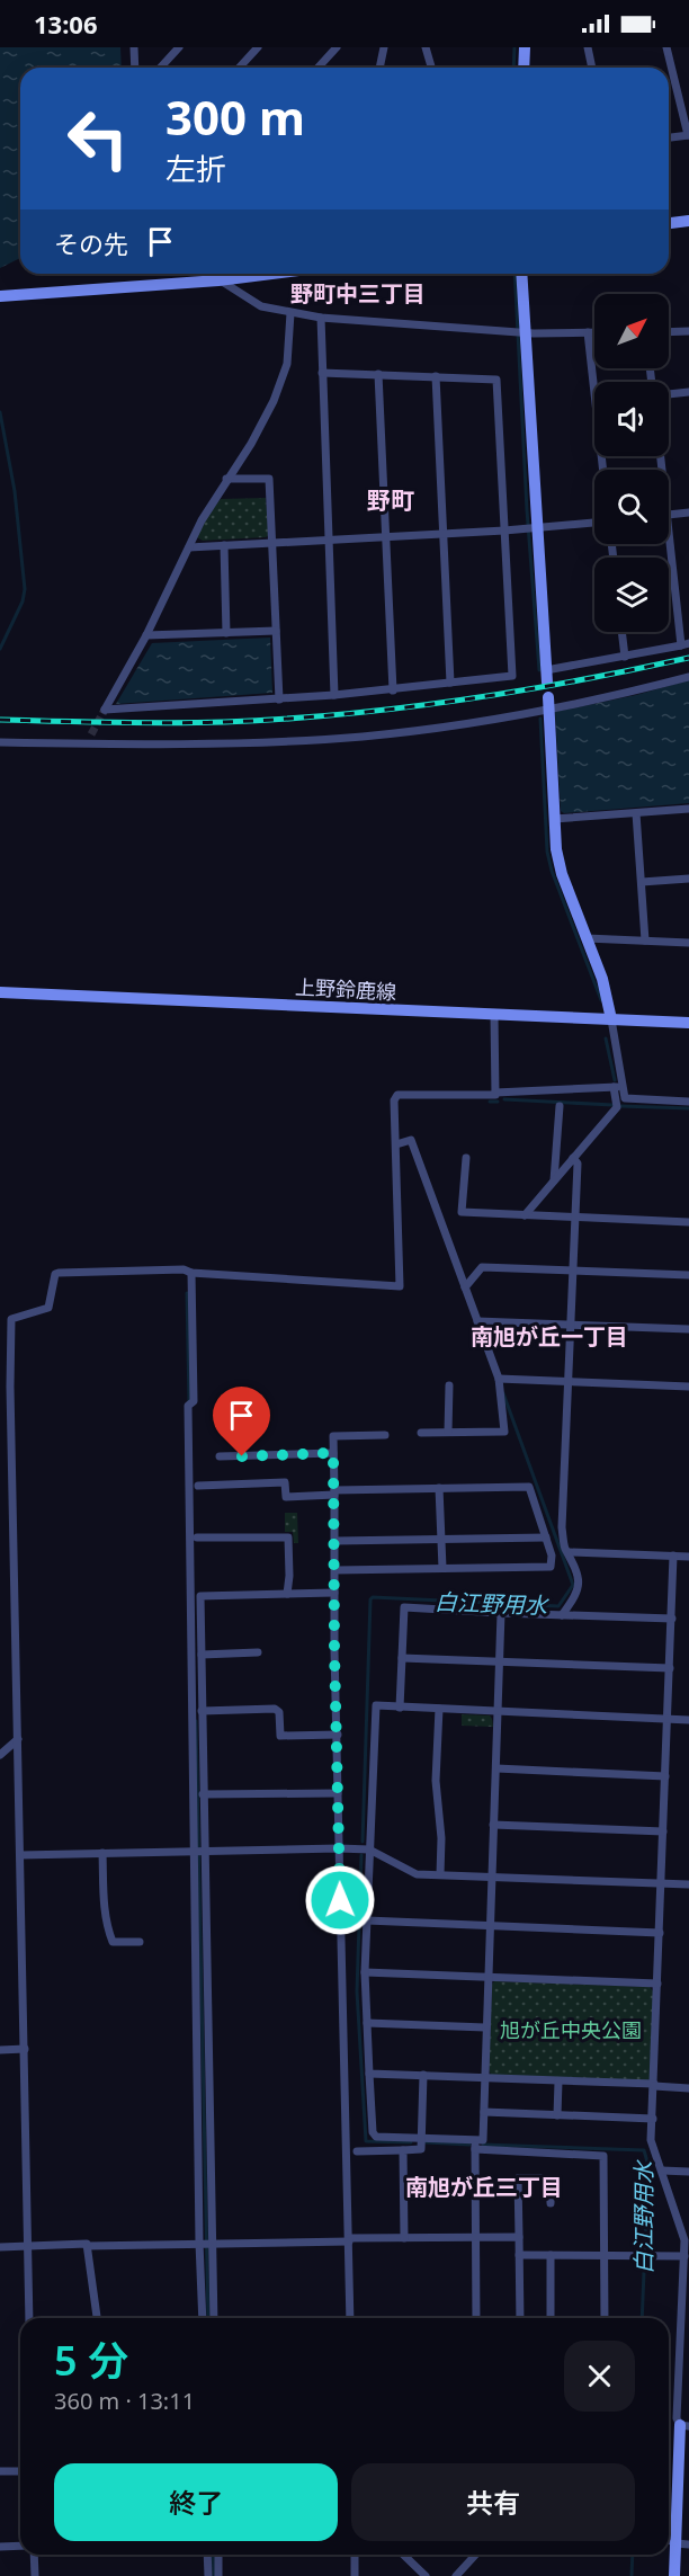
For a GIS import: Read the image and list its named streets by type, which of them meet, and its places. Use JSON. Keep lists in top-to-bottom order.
{
  "streets": {
    "street": ["上野鈴鹿線"]
  },
  "districts": [
    "野町中三丁目",
    "野町",
    "南旭が丘一丁目",
    "南旭が丘三丁目"
  ],
  "water": ["白江野用水"],
  "parks": ["旭が丘中央公園"],
  "north": "top right",
  "page": {
    "status": "13:06",
    "turn": ["300 m", "左折"],
    "then": "その先",
    "heading": ["5 分", "360 m · 13:11"],
    "buttons": ["終了", "共有"]
  }
}
